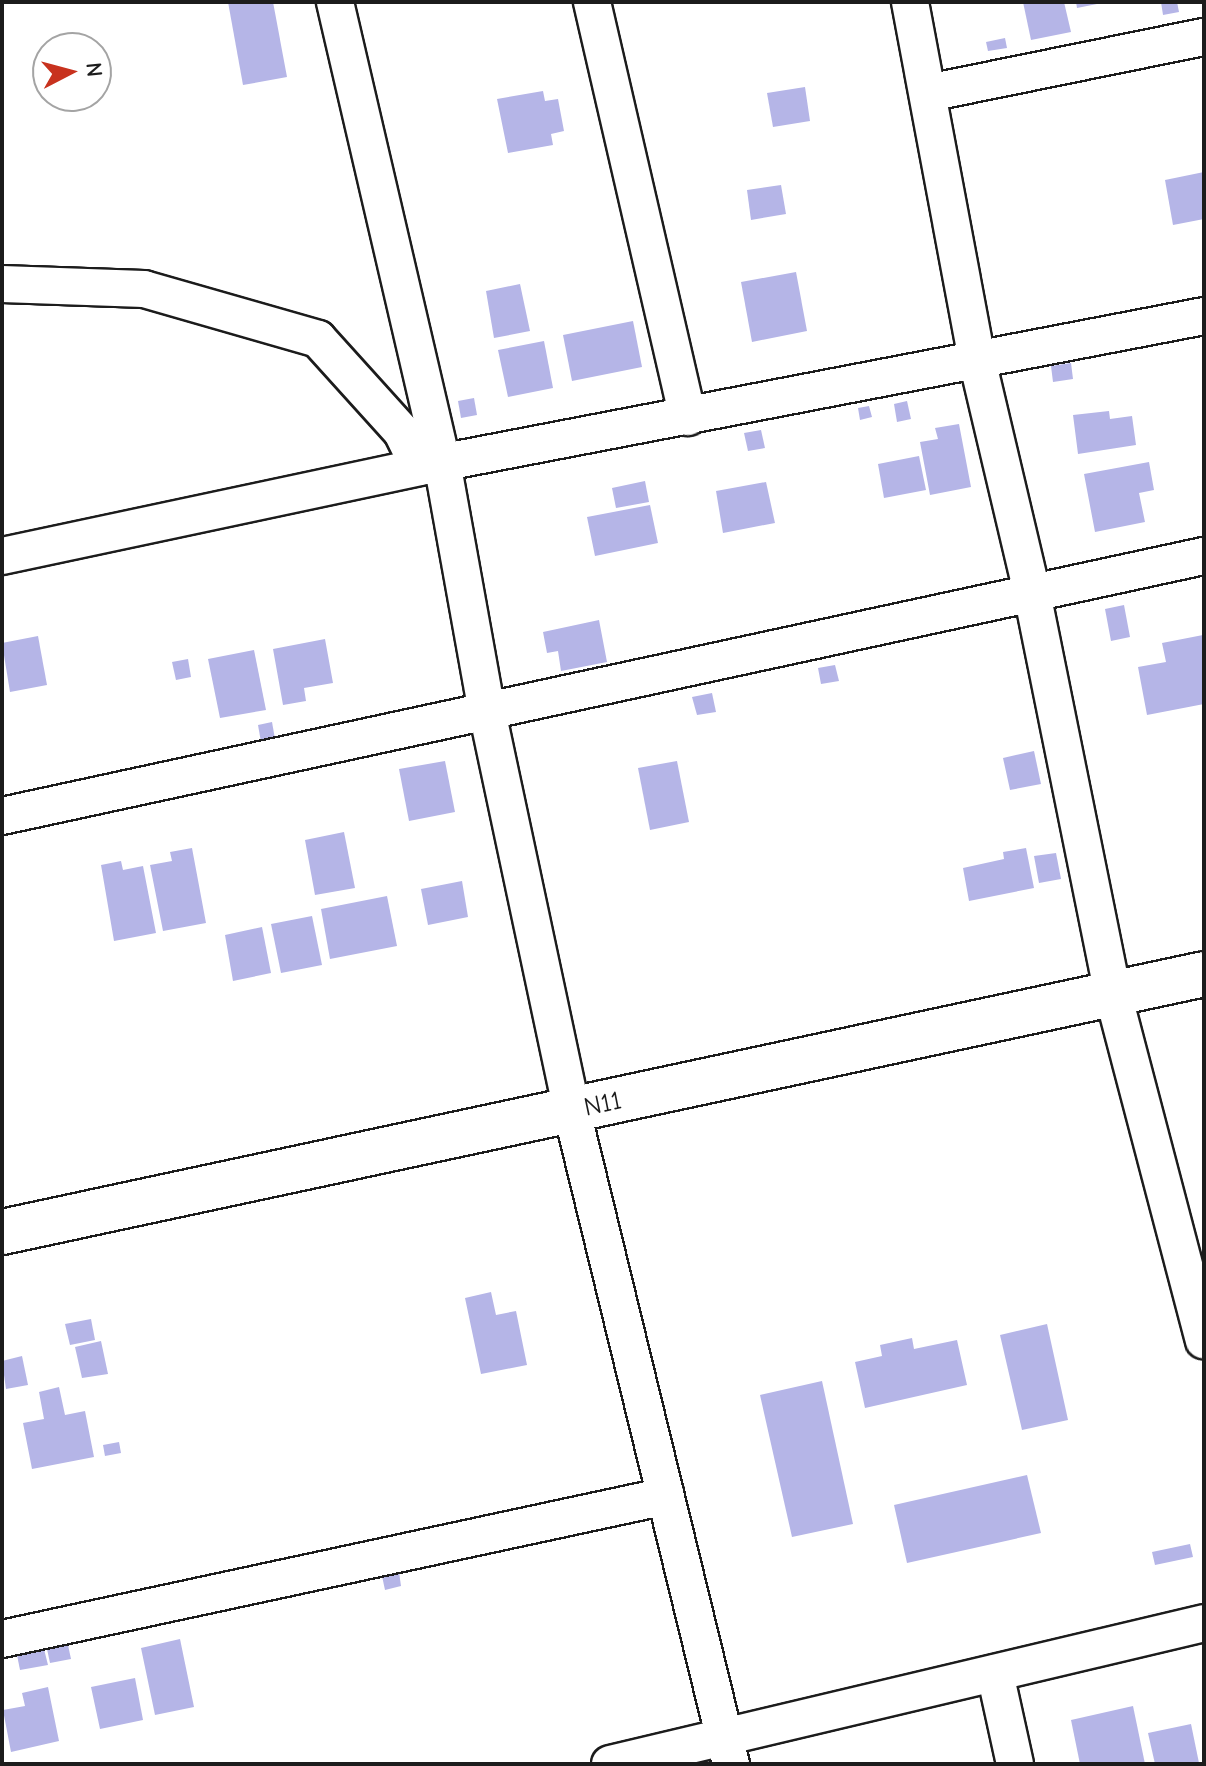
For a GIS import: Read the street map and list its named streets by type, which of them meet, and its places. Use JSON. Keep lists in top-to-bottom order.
{
  "streets": {
    "main road": ["N11"]
  },
  "north": "right"
}
